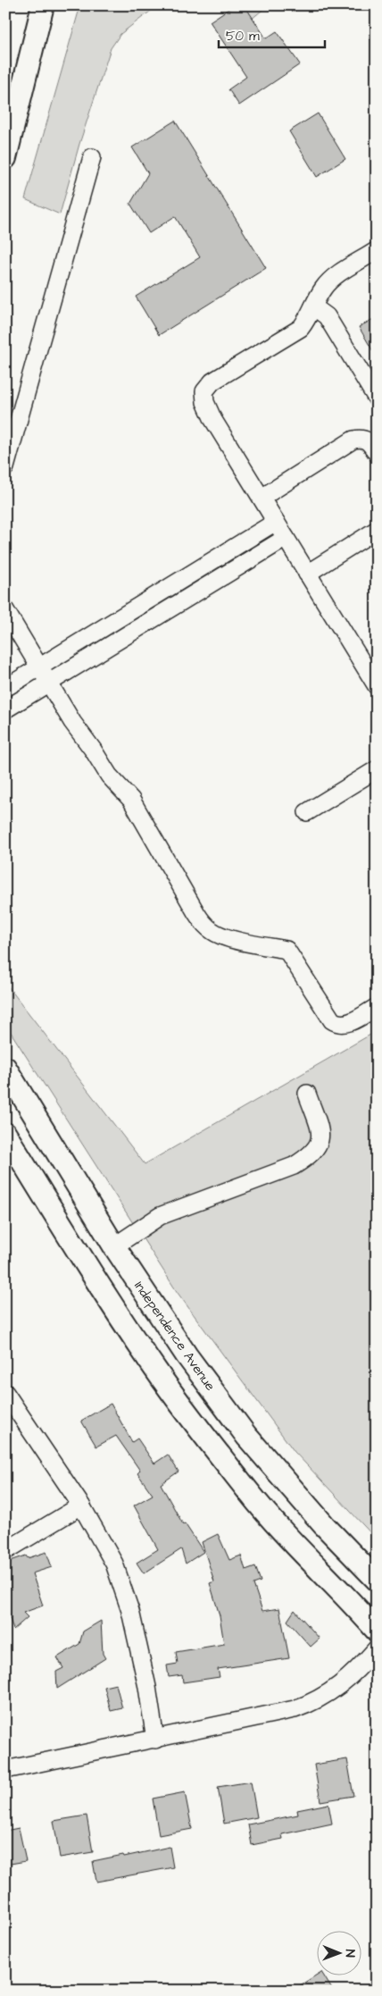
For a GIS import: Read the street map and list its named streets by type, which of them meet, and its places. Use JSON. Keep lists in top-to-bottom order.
{
  "streets": {
    "main road": ["Independence Avenue"]
  },
  "scale_bar": "50 m",
  "north": "right"
}
